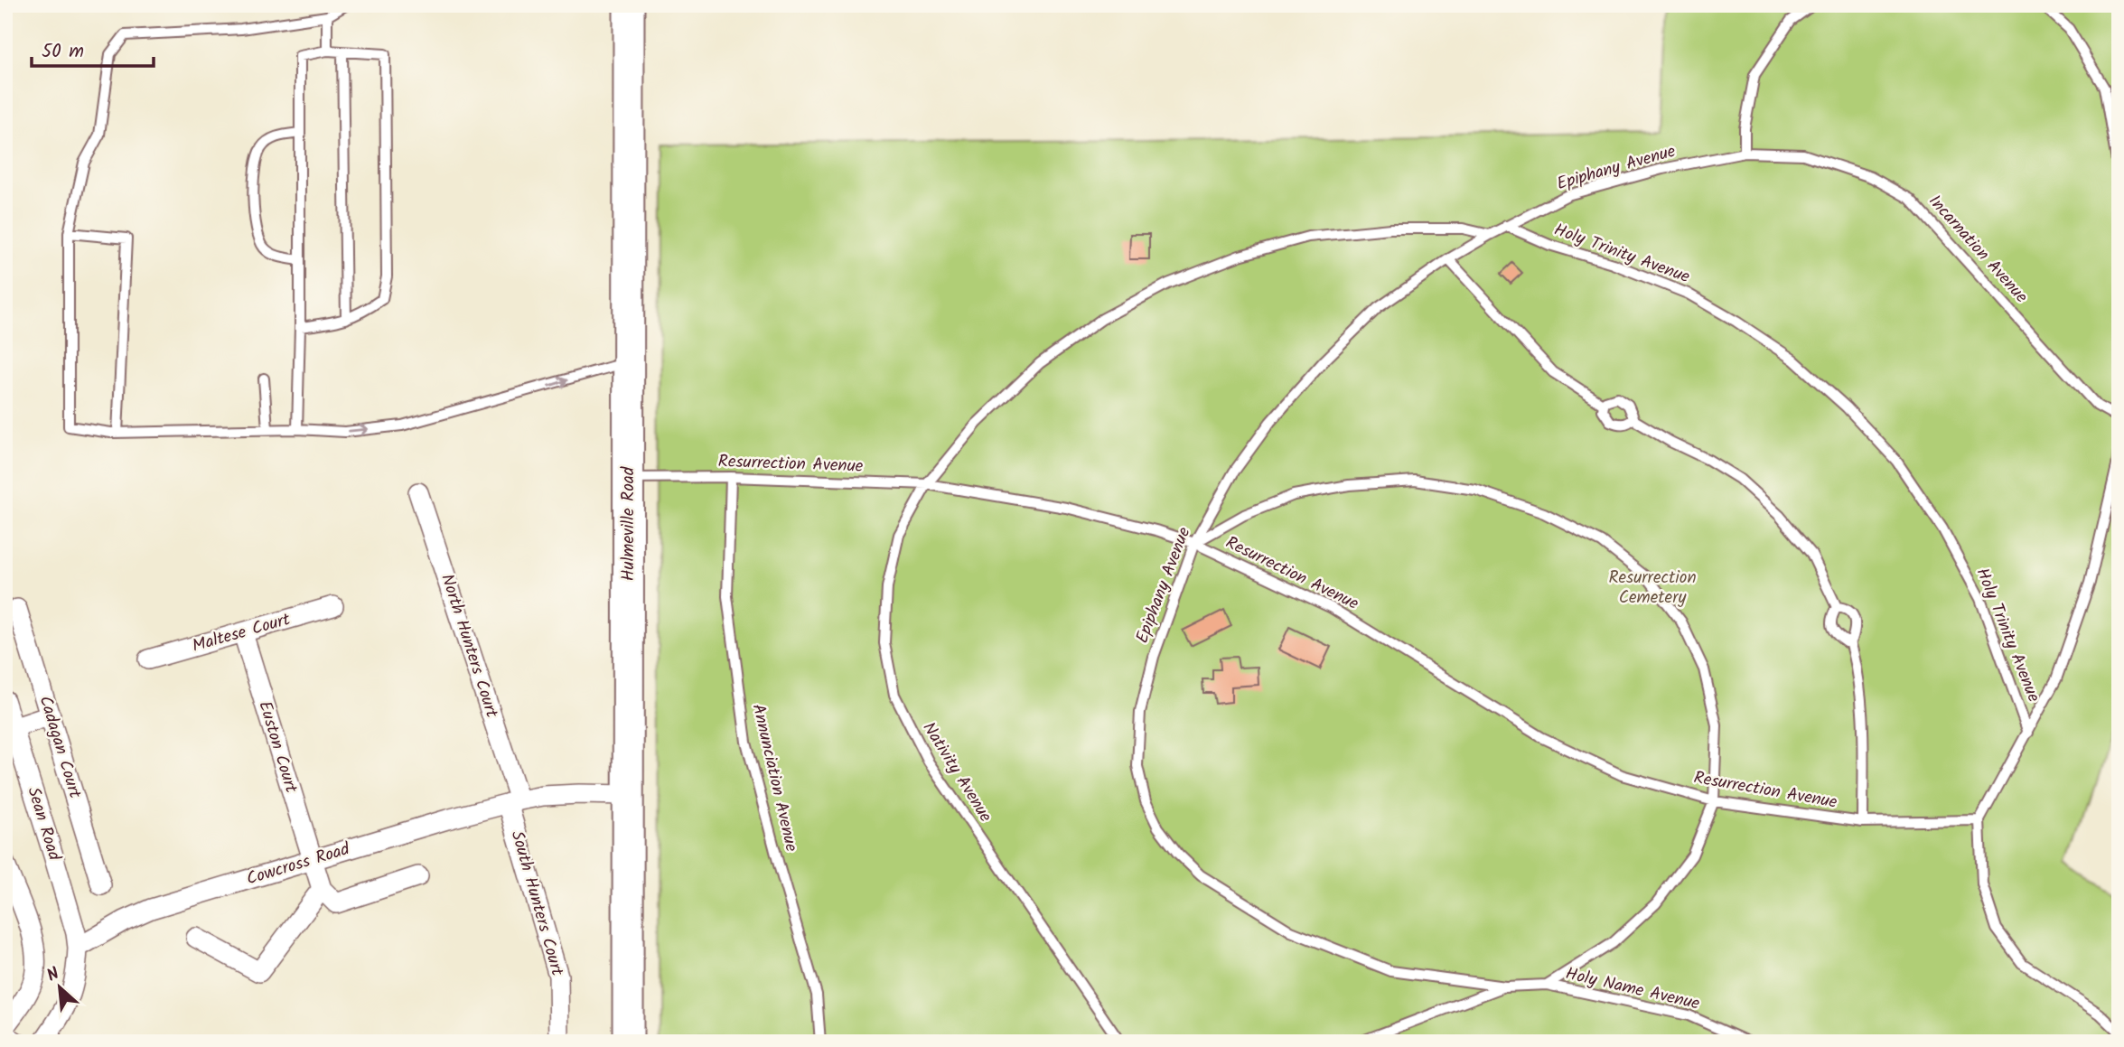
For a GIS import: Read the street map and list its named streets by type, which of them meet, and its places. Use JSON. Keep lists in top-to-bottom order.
{
  "streets": {
    "main road": ["Hulmeville Road"],
    "street": [
      "Maltese Court",
      "North Hunters Court",
      "Cadagan Court",
      "Euston Court",
      "Sean Road",
      "Cowcross Road",
      "South Hunters Court"
    ],
    "lane": [
      "Epiphany Avenue",
      "Incarnation Avenue",
      "Holy Trinity Avenue",
      "Resurrection Avenue",
      "Nativity Avenue",
      "Annunciation Avenue",
      "Holy Name Avenue"
    ]
  },
  "crossings": [
    ["Epiphany Avenue", "Incarnation Avenue"],
    ["Epiphany Avenue", "Holy Trinity Avenue"],
    ["Epiphany Avenue", "Resurrection Avenue"],
    ["Epiphany Avenue", "Nativity Avenue"],
    ["Epiphany Avenue", "Holy Name Avenue"],
    ["Resurrection Avenue", "Hulmeville Road"],
    ["Resurrection Avenue", "Nativity Avenue"],
    ["Resurrection Avenue", "Annunciation Avenue"],
    ["Hulmeville Road", "Cowcross Road"],
    ["Maltese Court", "Euston Court"],
    ["North Hunters Court", "Cowcross Road"],
    ["North Hunters Court", "South Hunters Court"],
    ["Euston Court", "Cowcross Road"],
    ["Sean Road", "Cowcross Road"],
    ["Cowcross Road", "South Hunters Court"]
  ],
  "parks": ["Resurrection Cemetery"],
  "scale_bar": "50 m",
  "north": "top left"
}
